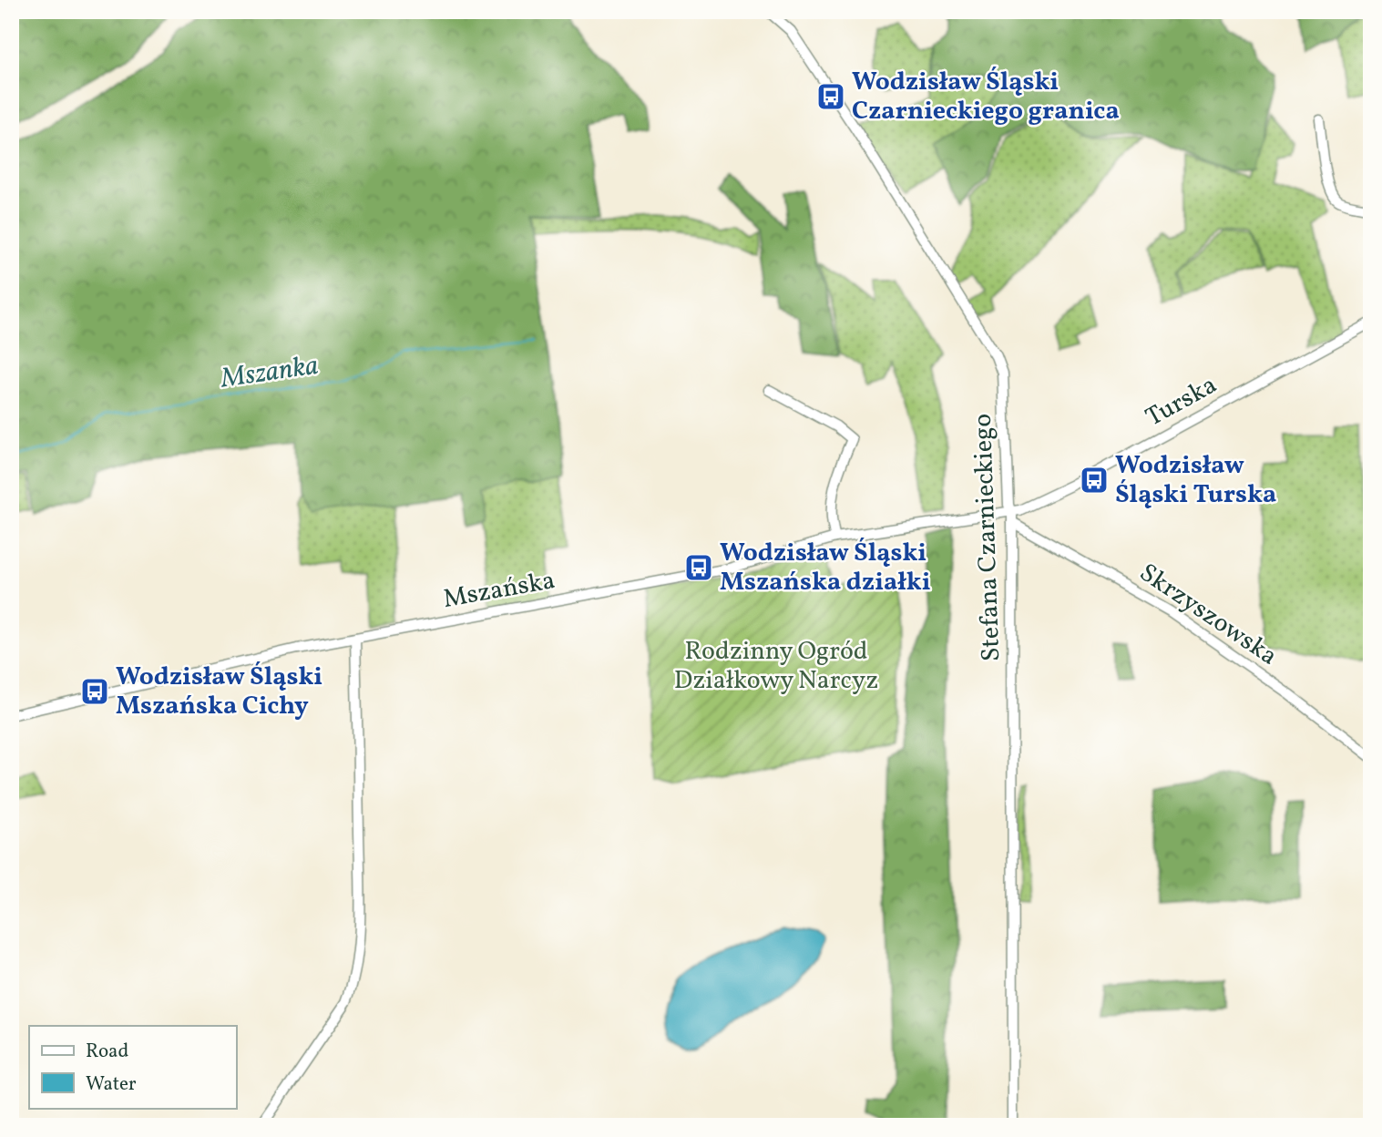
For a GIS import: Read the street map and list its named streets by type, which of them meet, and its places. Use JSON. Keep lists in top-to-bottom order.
{
  "streets": {
    "street": [
      "Turska",
      "Stefana Czarnieckiego",
      "Mszańska",
      "Skrzyszowska"
    ]
  },
  "crossings": [
    ["Turska", "Stefana Czarnieckiego"],
    ["Turska", "Mszańska"],
    ["Turska", "Skrzyszowska"],
    ["Stefana Czarnieckiego", "Skrzyszowska"]
  ],
  "water": ["Mszanka"],
  "parks": ["Rodzinny Ogród Działkowy Narcyz"],
  "places": {
    "bus stop": [
      "Wodzisław Śląski Czarnieckiego granica",
      "Wodzisław Śląski Turska",
      "Wodzisław Śląski Mszańska działki",
      "Wodzisław Śląski Mszańska Cichy"
    ]
  },
  "legend": ["Road", "Water"]
}
